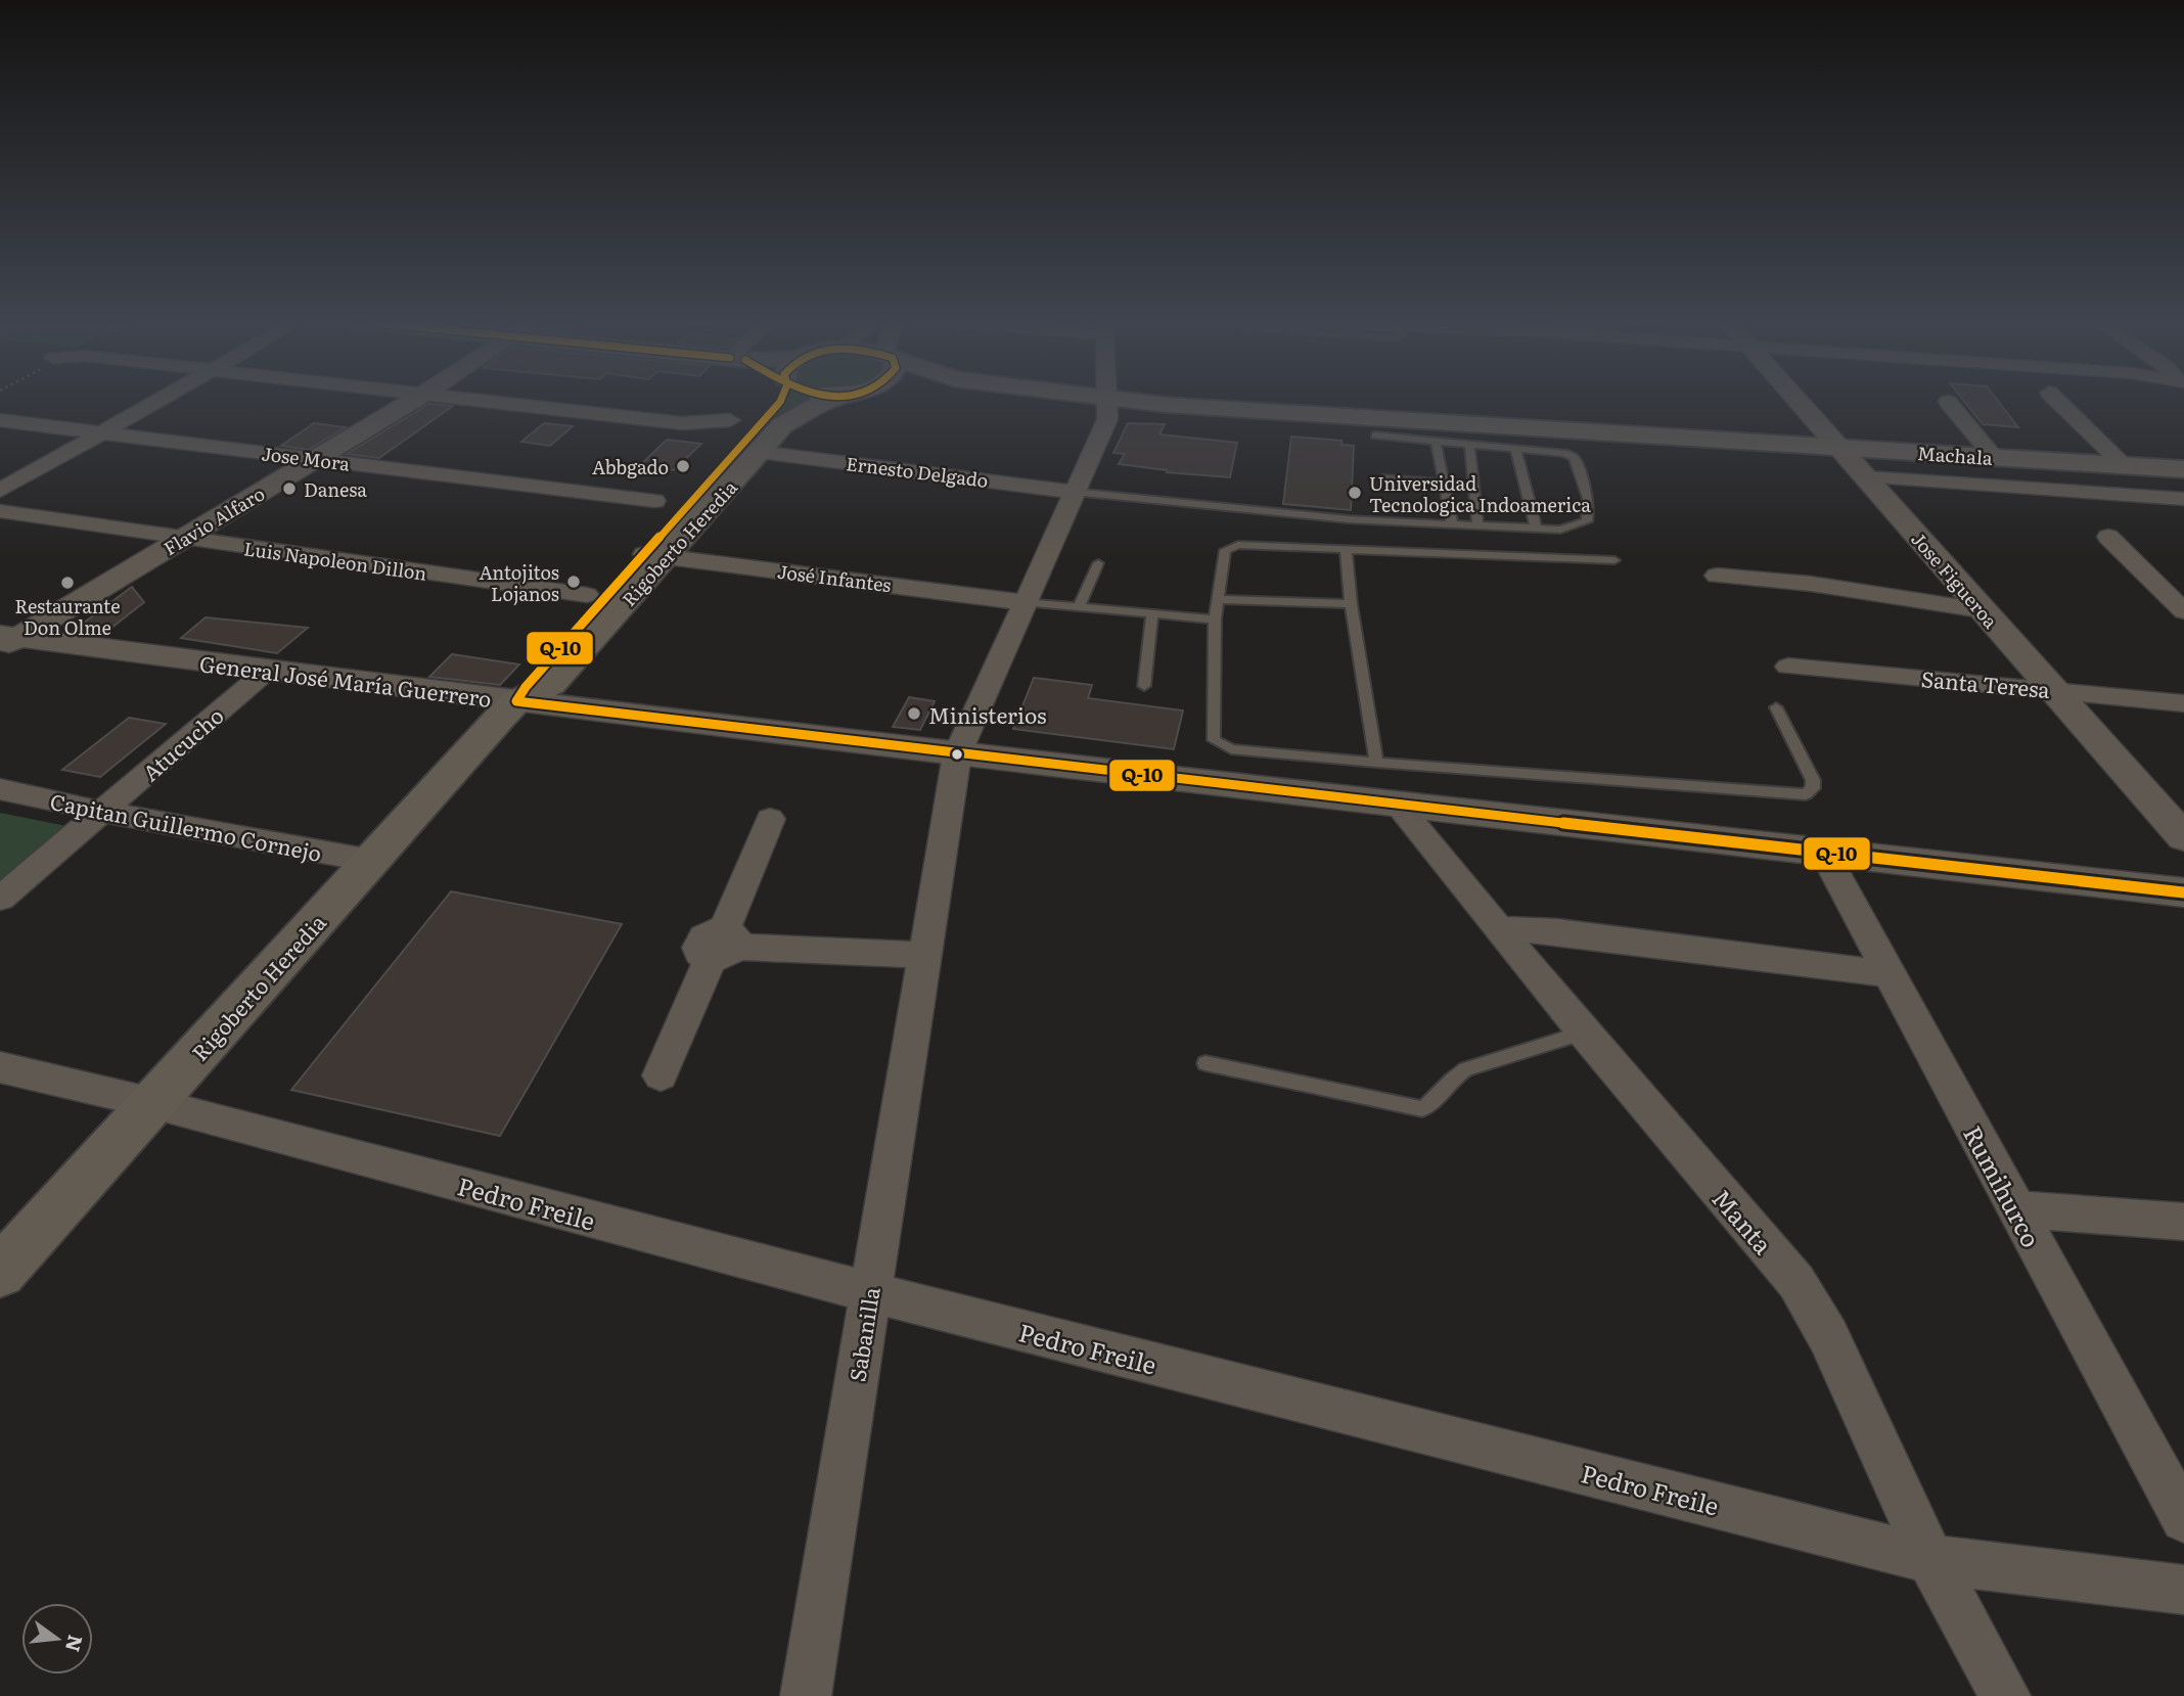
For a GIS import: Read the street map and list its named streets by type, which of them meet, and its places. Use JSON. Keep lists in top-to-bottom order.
{
  "streets": {
    "main road": ["Machala", "Rigoberto Heredia"],
    "street": [
      "Jose Mora",
      "Ernesto Delgado",
      "Flavio Alfaro",
      "Luis Napoleon Dillon",
      "José Infantes",
      "Jose Figueroa",
      "General José María Guerrero",
      "Santa Teresa",
      "Atucucho",
      "Capitan Guillermo Cornejo",
      "Rumihurco",
      "Pedro Freile",
      "Manta",
      "Sabanilla"
    ]
  },
  "crossings": [
    ["Machala", "Jose Figueroa"],
    ["Jose Mora", "Flavio Alfaro"],
    ["Ernesto Delgado", "Rigoberto Heredia"],
    ["Ernesto Delgado", "Sabanilla"],
    ["Flavio Alfaro", "Luis Napoleon Dillon"],
    ["Flavio Alfaro", "General José María Guerrero"],
    ["Rigoberto Heredia", "José Infantes"],
    ["Rigoberto Heredia", "General José María Guerrero"],
    ["Rigoberto Heredia", "Capitan Guillermo Cornejo"],
    ["Rigoberto Heredia", "Pedro Freile"],
    ["José Infantes", "Sabanilla"],
    ["Jose Figueroa", "Santa Teresa"],
    ["General José María Guerrero", "Atucucho"],
    ["General José María Guerrero", "Rumihurco"],
    ["General José María Guerrero", "Manta"],
    ["General José María Guerrero", "Sabanilla"],
    ["Atucucho", "Capitan Guillermo Cornejo"],
    ["Pedro Freile", "Manta"],
    ["Pedro Freile", "Sabanilla"]
  ],
  "places": [
    "Abbgado",
    "Danesa",
    "Universidad Tecnologica Indoamerica",
    "Antojitos Lojanos",
    "Restaurante Don Olme",
    "Ministerios"
  ],
  "lines": ["transit line Q-10"],
  "north": "right"
}
